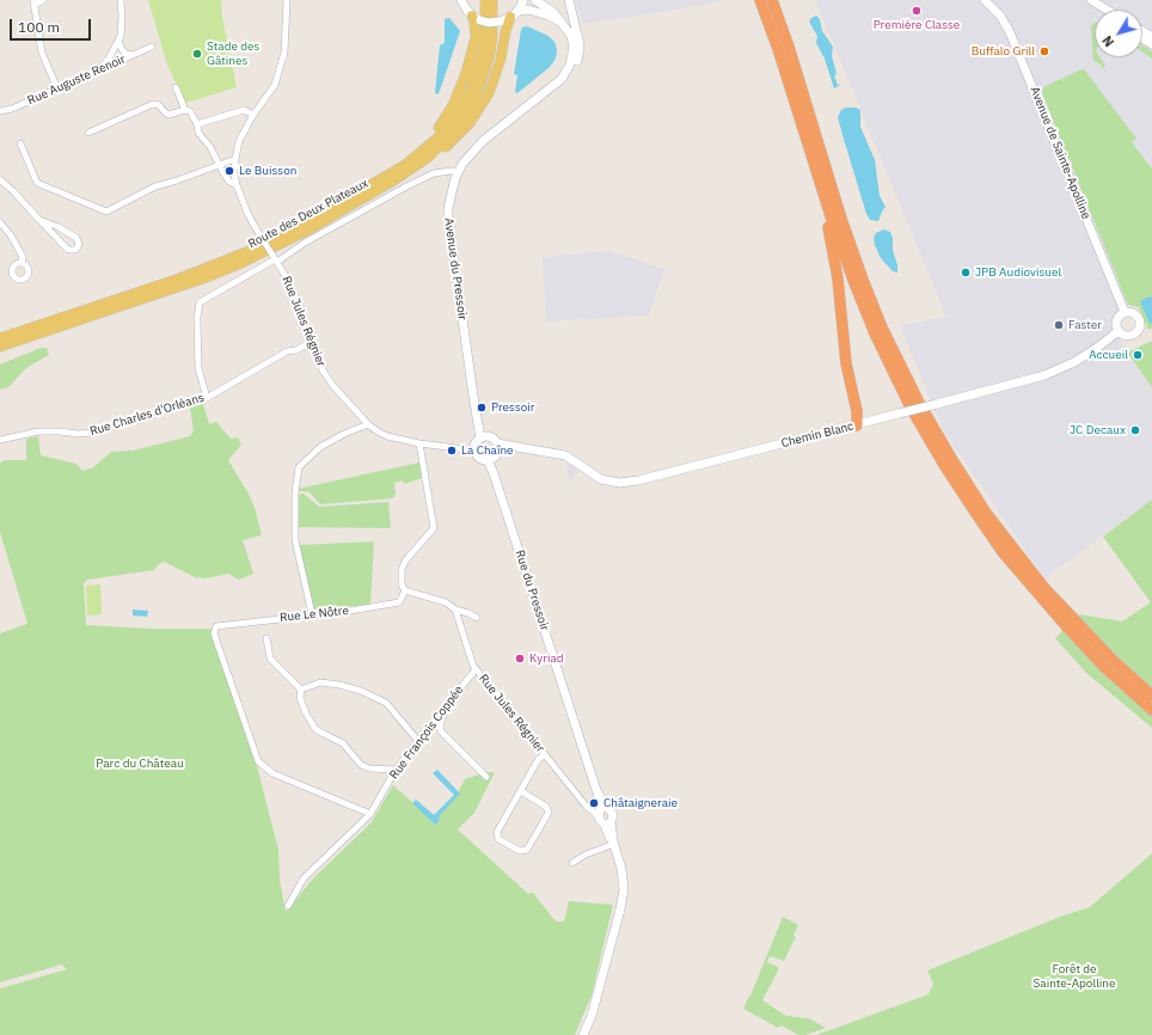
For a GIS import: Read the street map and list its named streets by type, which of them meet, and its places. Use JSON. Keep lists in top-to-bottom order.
{
  "streets": {
    "main road": ["Route des Deux Plateaux"],
    "street": [
      "Rue Auguste Renoir",
      "Avenue de Sainte-Apolline",
      "Avenue du Pressoir",
      "Rue Jules Régnier",
      "Rue Charles d'Orléans",
      "Chemin Blanc",
      "Rue du Pressoir",
      "Rue Le Nôtre",
      "Rue François Coppée"
    ]
  },
  "crossings": [
    ["Avenue de Sainte-Apolline", "Chemin Blanc"],
    ["Avenue du Pressoir", "Chemin Blanc"],
    ["Avenue du Pressoir", "Rue du Pressoir"],
    ["Rue Jules Régnier", "Rue Charles d'Orléans"],
    ["Rue Jules Régnier", "Rue du Pressoir"],
    ["Rue Jules Régnier", "Rue François Coppée"],
    ["Chemin Blanc", "Rue du Pressoir"],
    ["Rue Le Nôtre", "Rue François Coppée"]
  ],
  "parks": ["Parc du Château", "Forêt de Sainte-Apolline"],
  "places": [
    "Première Classe",
    "Buffalo Grill",
    "Stade des Gâtines",
    "Le Buisson",
    "JPB Audiovisuel",
    "Faster",
    "Accueil",
    "Pressoir",
    "JC Decaux",
    "La Chaîne",
    "Kyriad",
    "Châtaigneraie"
  ],
  "scale_bar": "100 m",
  "north": "bottom left"
}
